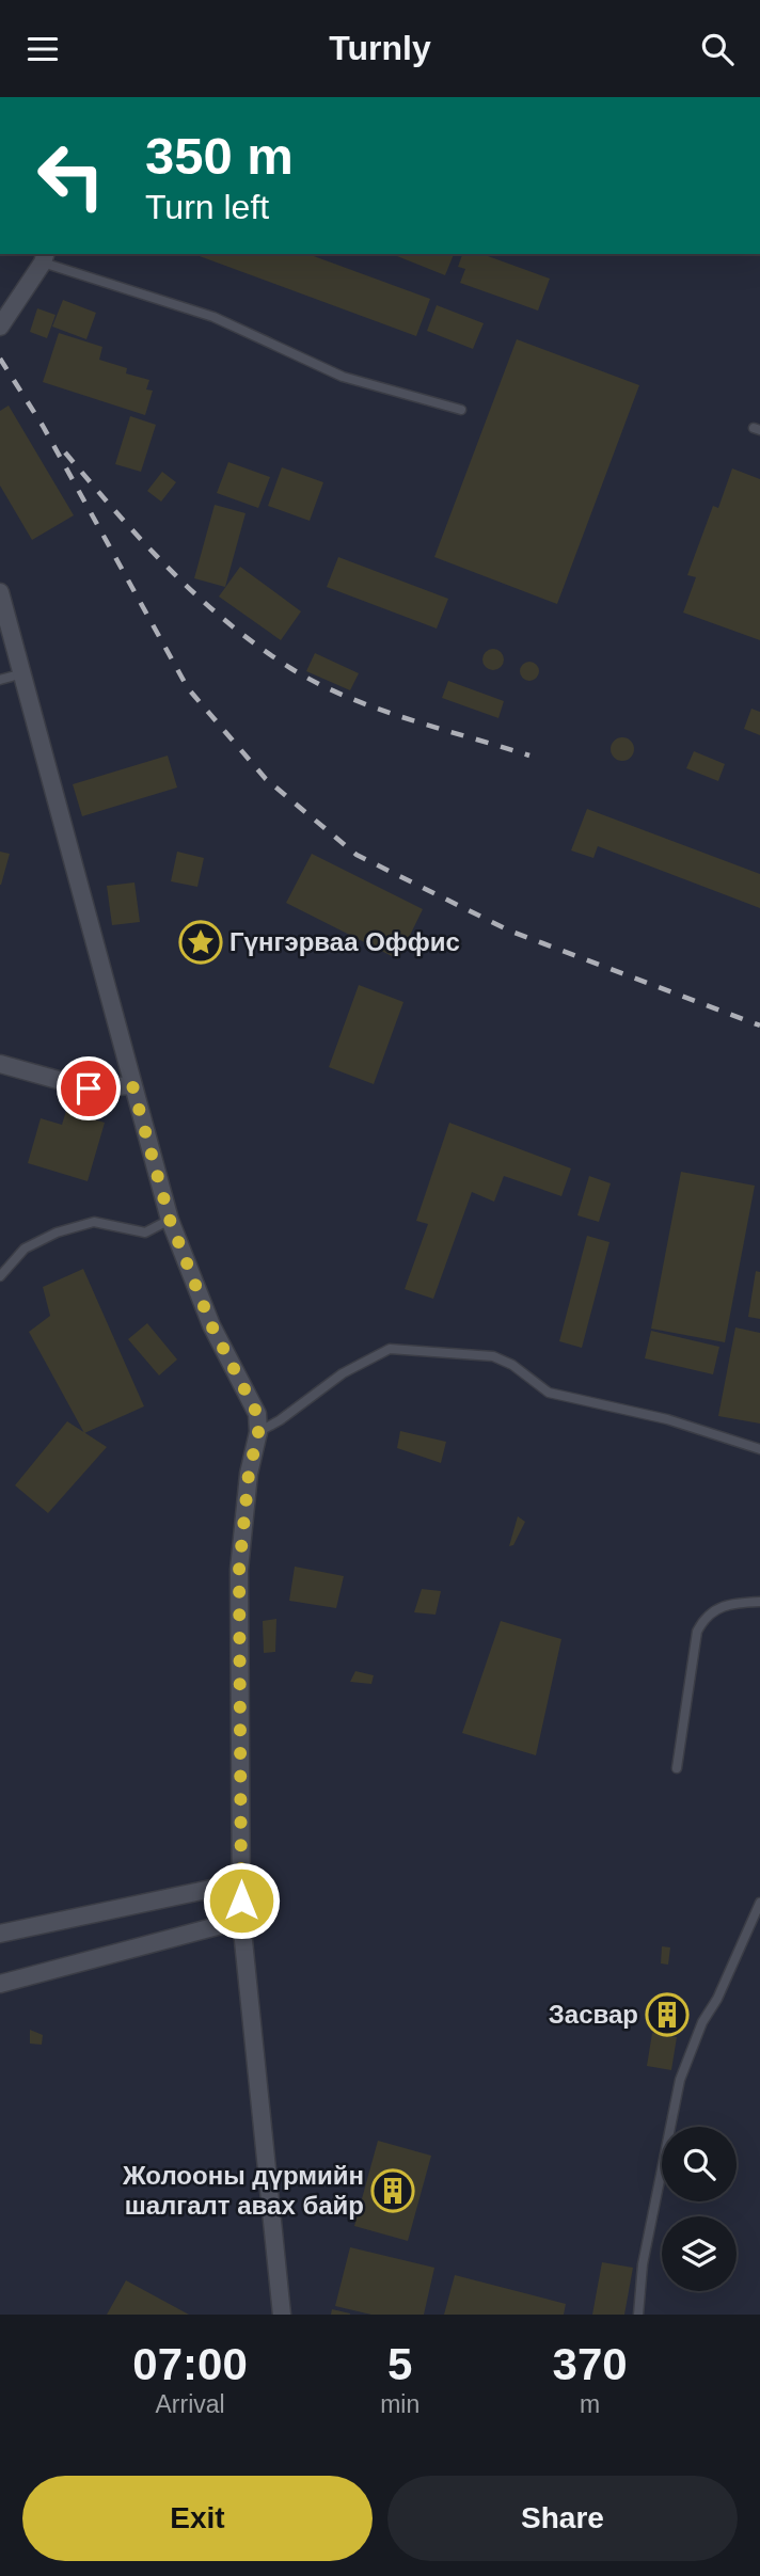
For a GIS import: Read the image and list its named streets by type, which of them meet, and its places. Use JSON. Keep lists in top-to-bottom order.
{
  "places": {
    "place": ["Гүнгэрваа Оффис"],
    "building": ["Засвар", "Жолооны дүрмийн шалгалт авах байр"]
  },
  "page": {
    "header": "Turnly",
    "turn": ["350 m", "Turn left"],
    "eta": [
      "07:00",
      "Arrival",
      "5",
      "min",
      "370",
      "m"
    ],
    "buttons": ["Exit", "Share"]
  }
}
